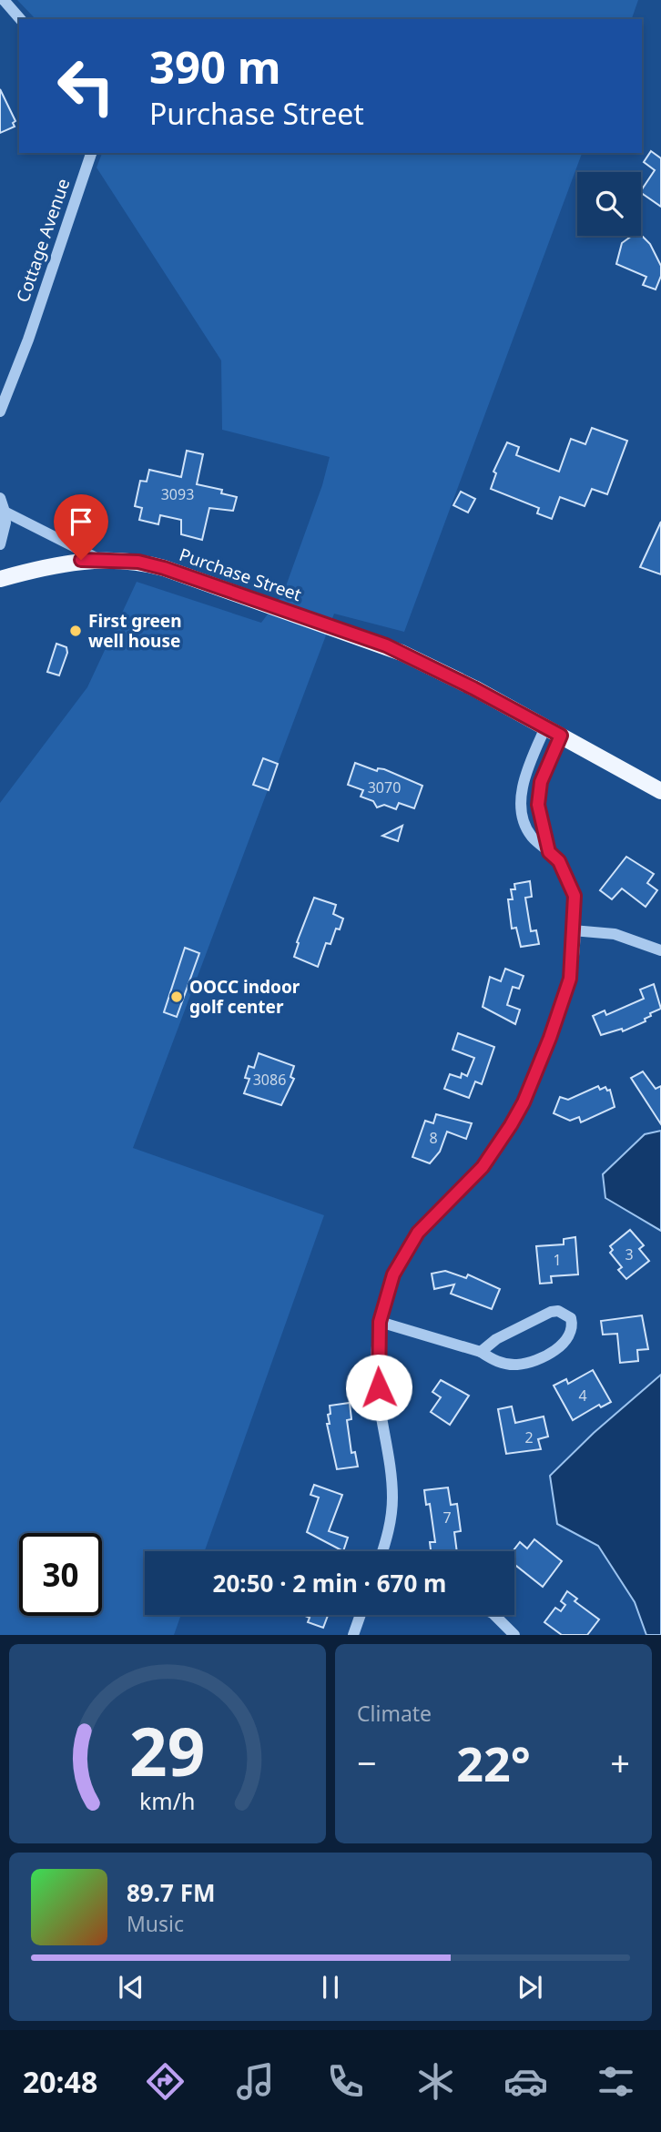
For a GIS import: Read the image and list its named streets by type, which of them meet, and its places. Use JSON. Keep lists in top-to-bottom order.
{
  "streets": {
    "main road": ["Purchase Street"],
    "street": ["Cottage Avenue"]
  },
  "places": ["First green well house", "OOCC indoor golf center"],
  "house_numbers": [
    "3093",
    "3070",
    "3086",
    "8",
    "3",
    "1",
    "4",
    "2",
    "7"
  ],
  "page": {
    "turn": ["390 m", "Purchase Street"],
    "limit": "30",
    "trip": "20:50 · 2 min · 670 m",
    "tile": "Climate",
    "heat": ["−", "22°", "+"],
    "song": ["89.7 FM", "Music"],
    "tabs": "20:48",
    "gauge": ["29", "km/h"]
  }
}
